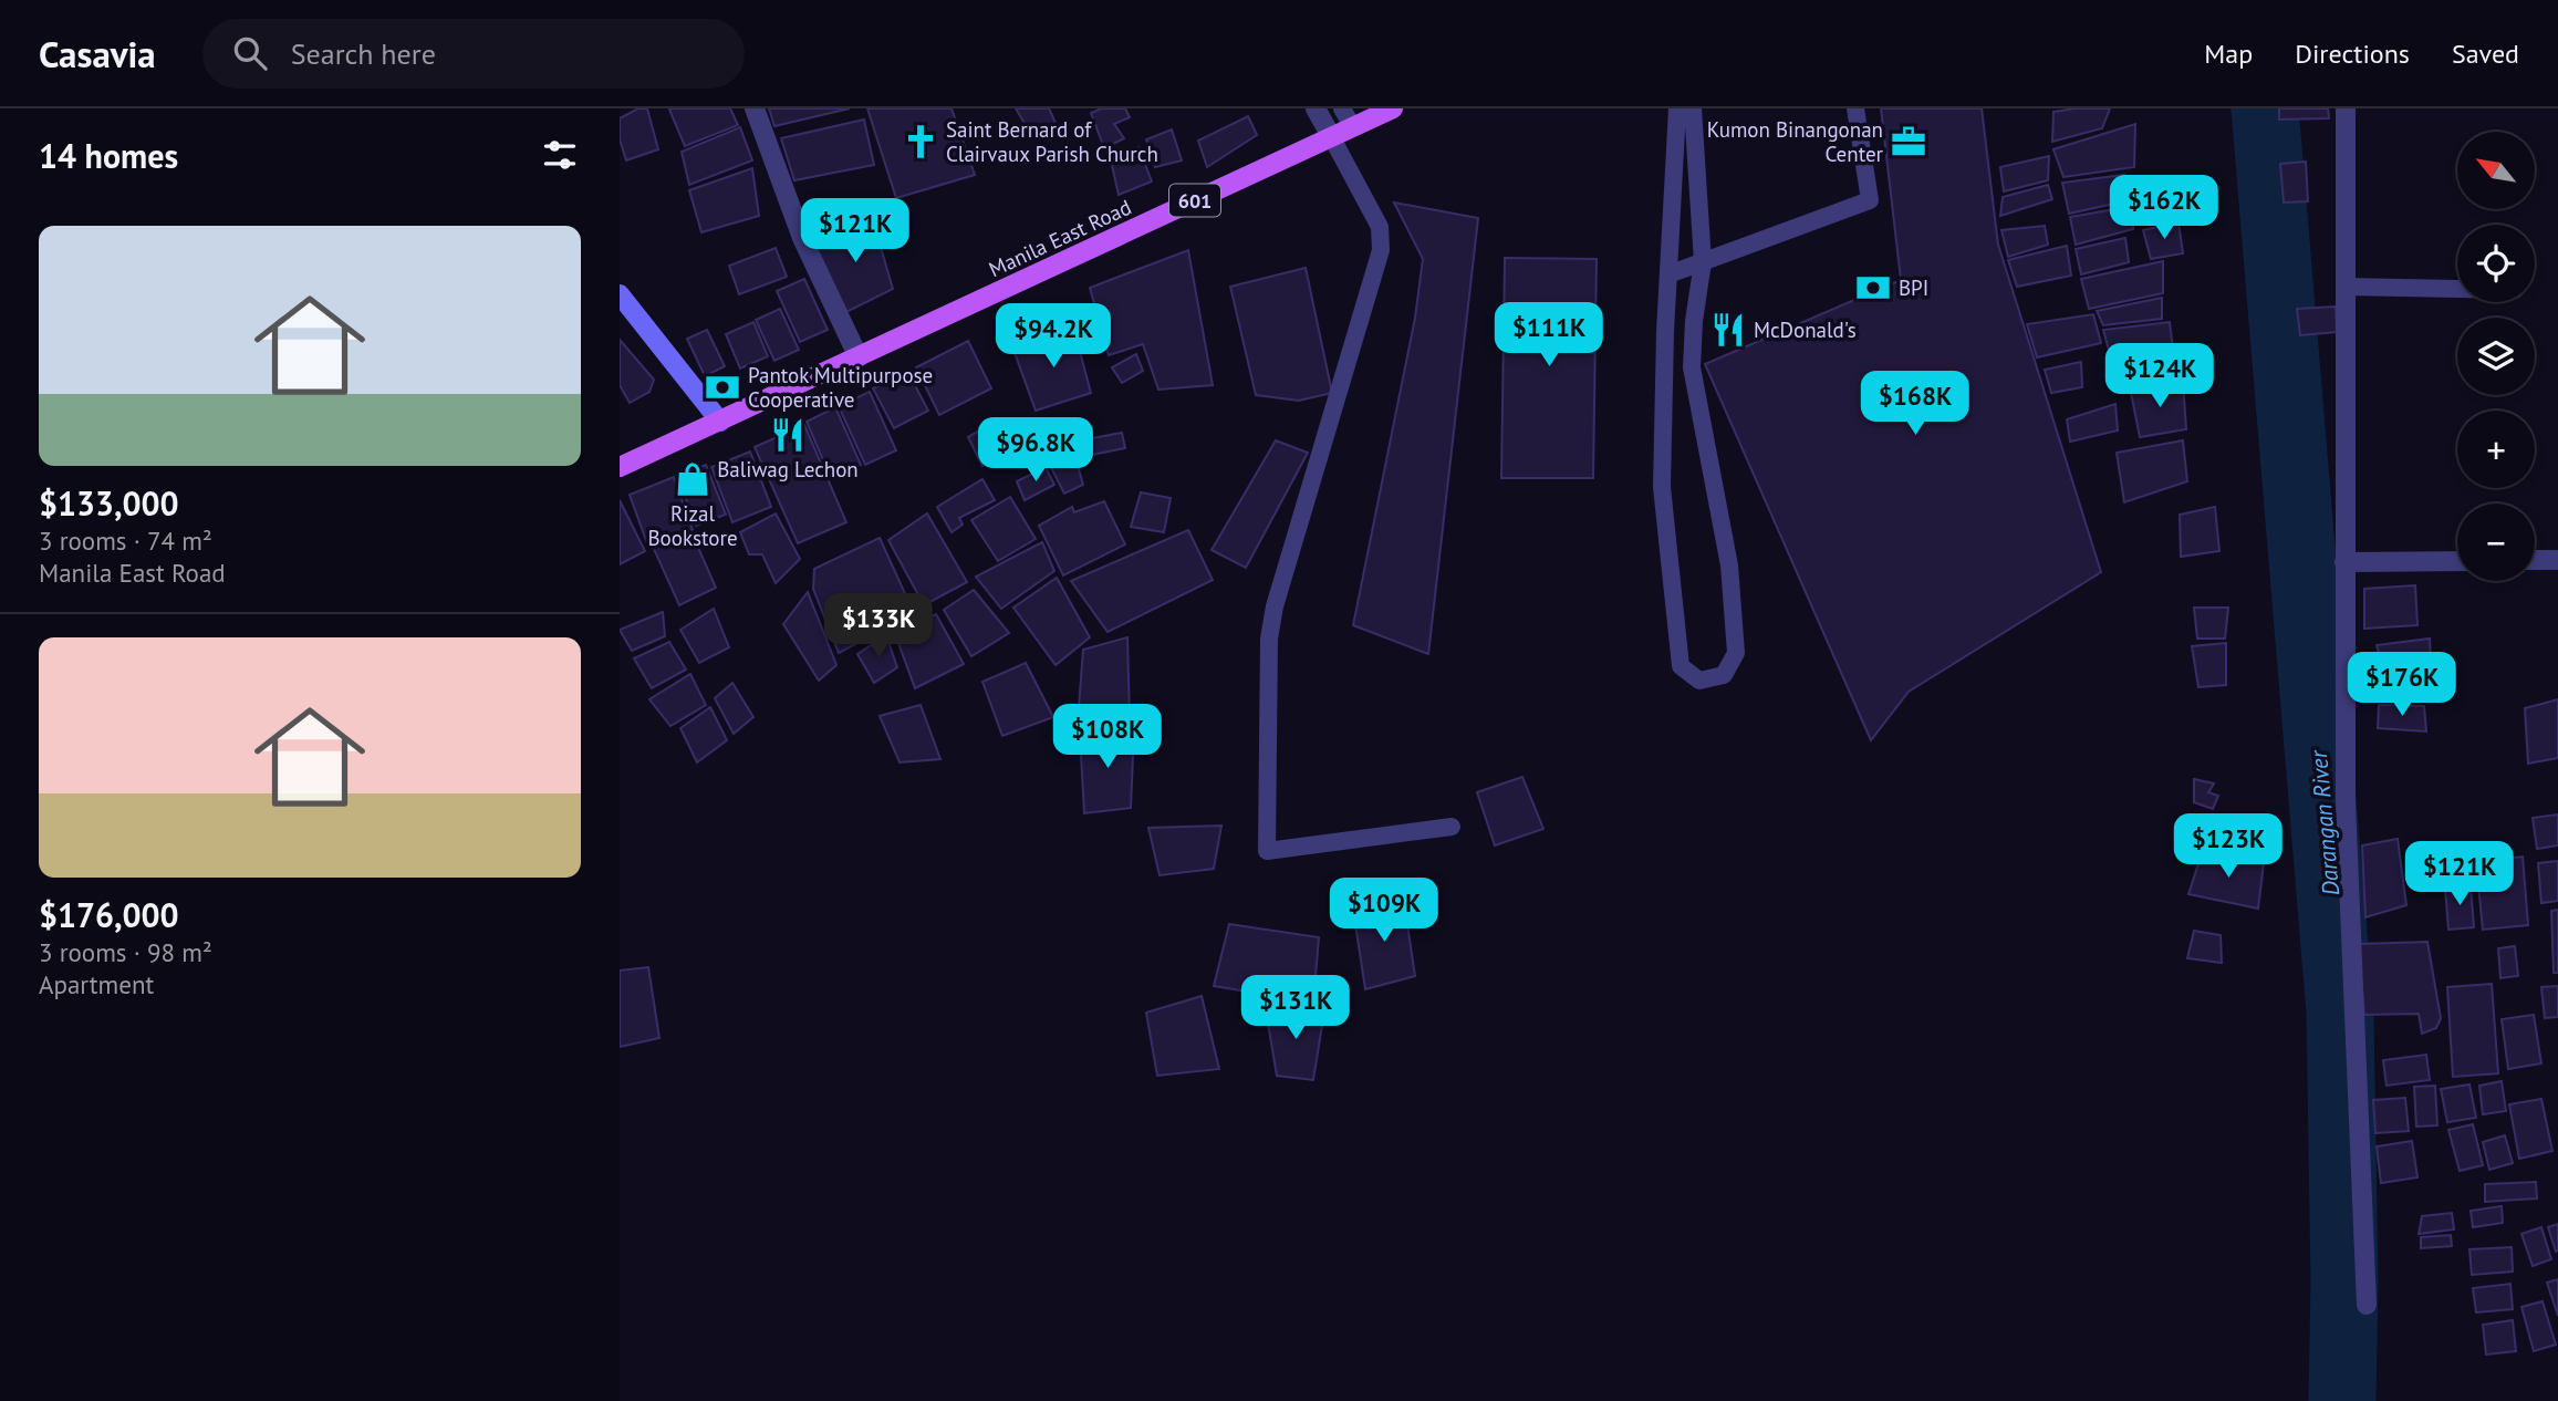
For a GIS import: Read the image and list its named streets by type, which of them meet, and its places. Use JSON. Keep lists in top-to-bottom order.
{
  "streets": {
    "main road": ["601", "Manila East Road"]
  },
  "water": ["Darangan River"],
  "places": {
    "church": ["Saint Bernard of Clairvaux Parish Church"],
    "office": ["Kumon Binangonan Center"],
    "bank": ["BPI", "Pantok Multipurpose Cooperative"],
    "restaurant": ["McDonald's", "Baliwag Lechon"],
    "shop": ["Rizal Bookstore"]
  },
  "north": "top left",
  "page": {
    "header": "Casavia",
    "search": "Search here",
    "nav": ["Map", "Directions", "Saved"],
    "heading": "14 homes",
    "map_buttons": ["+", "−"],
    "price": [
      "$162K",
      "$121K",
      "$111K",
      "$94.2K",
      "$124K",
      "$168K",
      "$96.8K",
      "$133K",
      "$176K",
      "$108K",
      "$123K",
      "$121K",
      "$109K",
      "$131K"
    ],
    "list": [
      {
        "name": "$133,000",
        "note": "3 rooms · 74 m² · Manila East Road"
      },
      {
        "name": "$176,000",
        "note": "3 rooms · 98 m² · Apartment"
      }
    ]
  }
}
